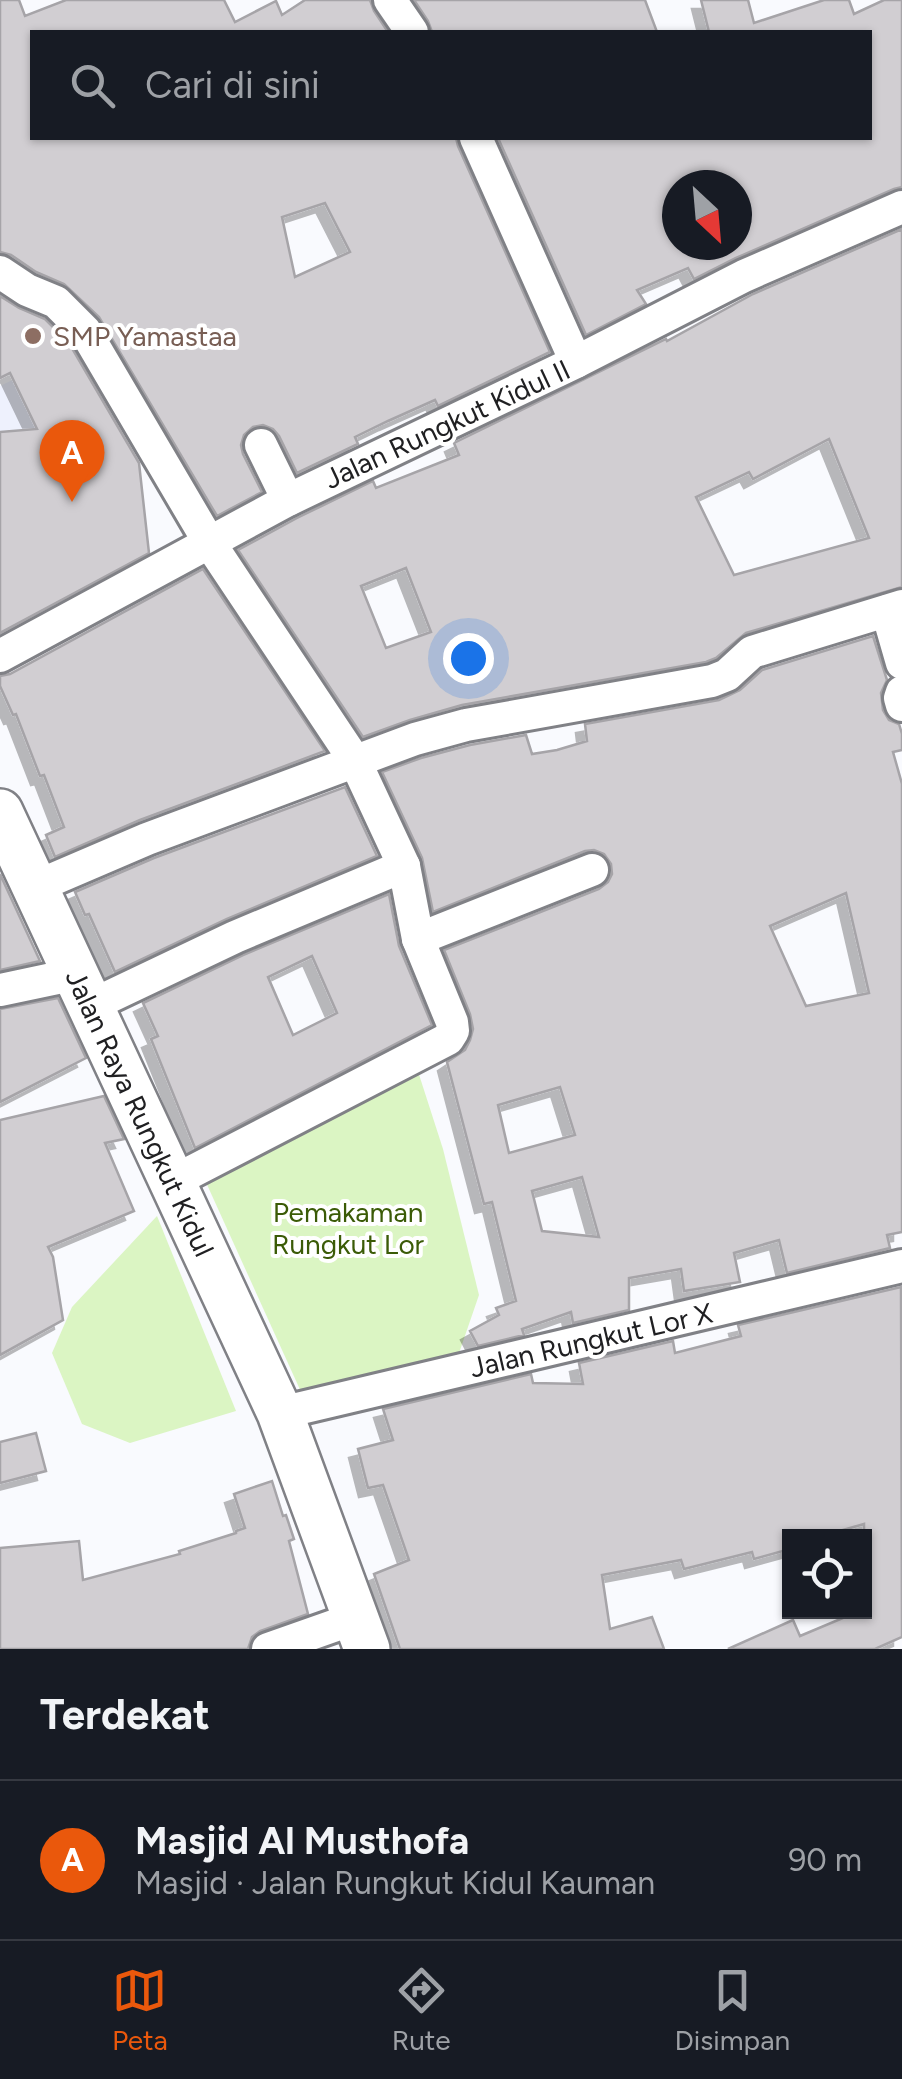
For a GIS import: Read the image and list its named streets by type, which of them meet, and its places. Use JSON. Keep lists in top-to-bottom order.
{
  "streets": {
    "main road": ["Jalan Raya Rungkut Kidul"],
    "street": ["Jalan Rungkut Kidul II", "Jalan Rungkut Lor X"]
  },
  "crossings": [
    ["Jalan Raya Rungkut Kidul", "Jalan Rungkut Lor X"]
  ],
  "parks": ["Pemakaman Rungkut Lor"],
  "places": ["SMP Yamastaa"],
  "north": "bottom right",
  "page": {
    "search": "Cari di sini",
    "pins": "A",
    "heading": "Terdekat",
    "list": [
      {
        "mark": "A",
        "name": "Masjid Al Musthofa",
        "note": "Masjid · Jalan Rungkut Kidul Kauman",
        "value": "90 m"
      }
    ],
    "nav": ["Peta", "Rute", "Disimpan"]
  }
}
